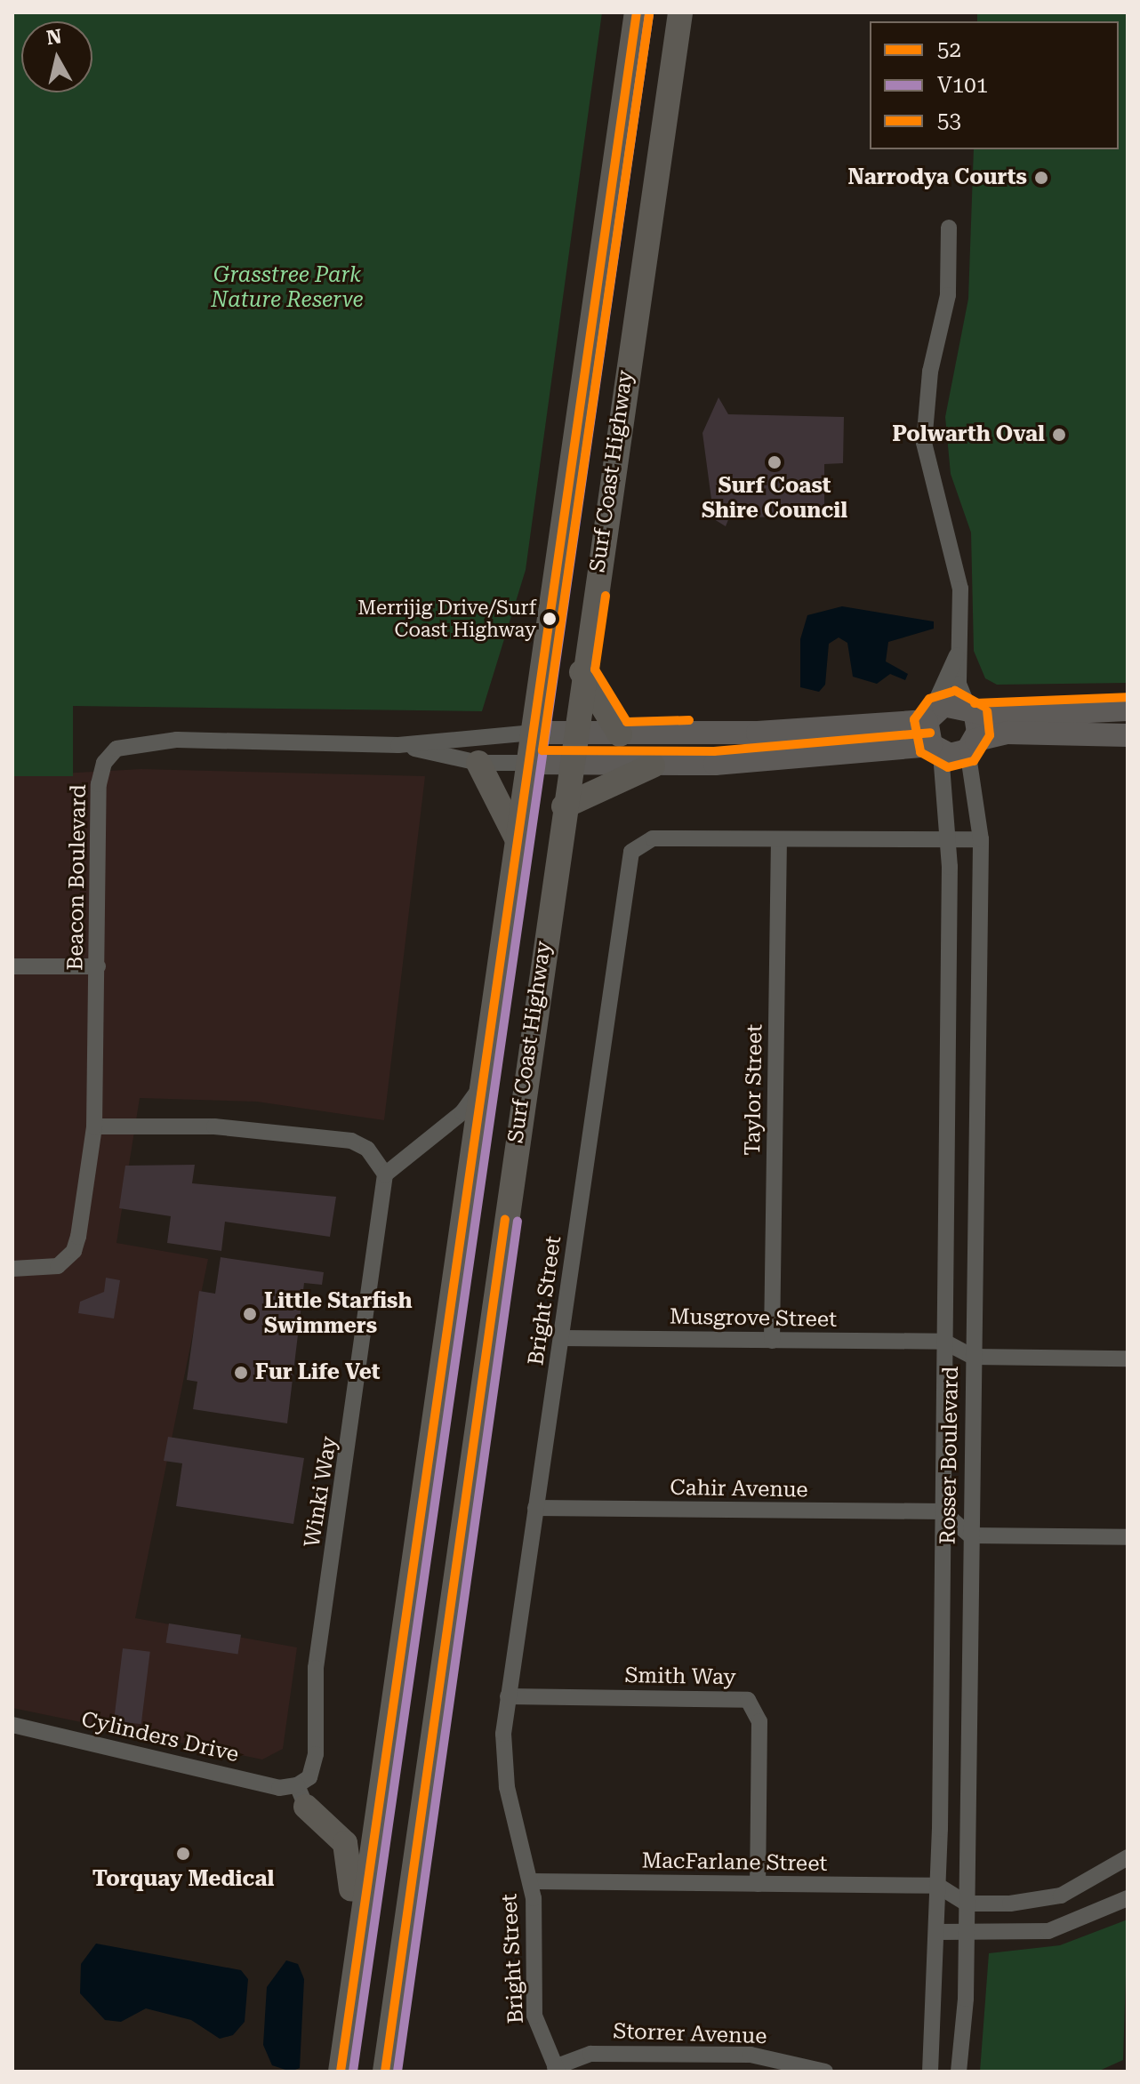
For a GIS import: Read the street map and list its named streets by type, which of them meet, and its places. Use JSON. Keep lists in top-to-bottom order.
{
  "streets": {
    "main road": ["Surf Coast Highway"],
    "street": [
      "Beacon Boulevard",
      "Taylor Street",
      "Bright Street",
      "Musgrove Street",
      "Rosser Boulevard",
      "Cahir Avenue",
      "Winki Way",
      "Smith Way",
      "Cylinders Drive",
      "MacFarlane Street",
      "Storrer Avenue"
    ]
  },
  "crossings": [
    ["Surf Coast Highway", "Beacon Boulevard"],
    ["Taylor Street", "Bright Street"],
    ["Taylor Street", "Musgrove Street"],
    ["Bright Street", "Musgrove Street"],
    ["Bright Street", "Rosser Boulevard"],
    ["Bright Street", "Cahir Avenue"],
    ["Bright Street", "Smith Way"],
    ["Bright Street", "MacFarlane Street"],
    ["Bright Street", "Storrer Avenue"],
    ["Musgrove Street", "Rosser Boulevard"],
    ["Rosser Boulevard", "Cahir Avenue"],
    ["Rosser Boulevard", "MacFarlane Street"],
    ["Winki Way", "Cylinders Drive"],
    ["Smith Way", "MacFarlane Street"]
  ],
  "parks": ["Grasstree Park Nature Reserve"],
  "places": [
    "Narrodya Courts",
    "Polwarth Oval",
    "Surf Coast Shire Council",
    "Merrijig Drive/Surf Coast Highway",
    "Little Starfish Swimmers",
    "Fur Life Vet",
    "Torquay Medical"
  ],
  "lines": ["transit line 52", "transit line V101", "transit line 53"],
  "legend": ["52", "V101", "53"],
  "north": "top"
}
